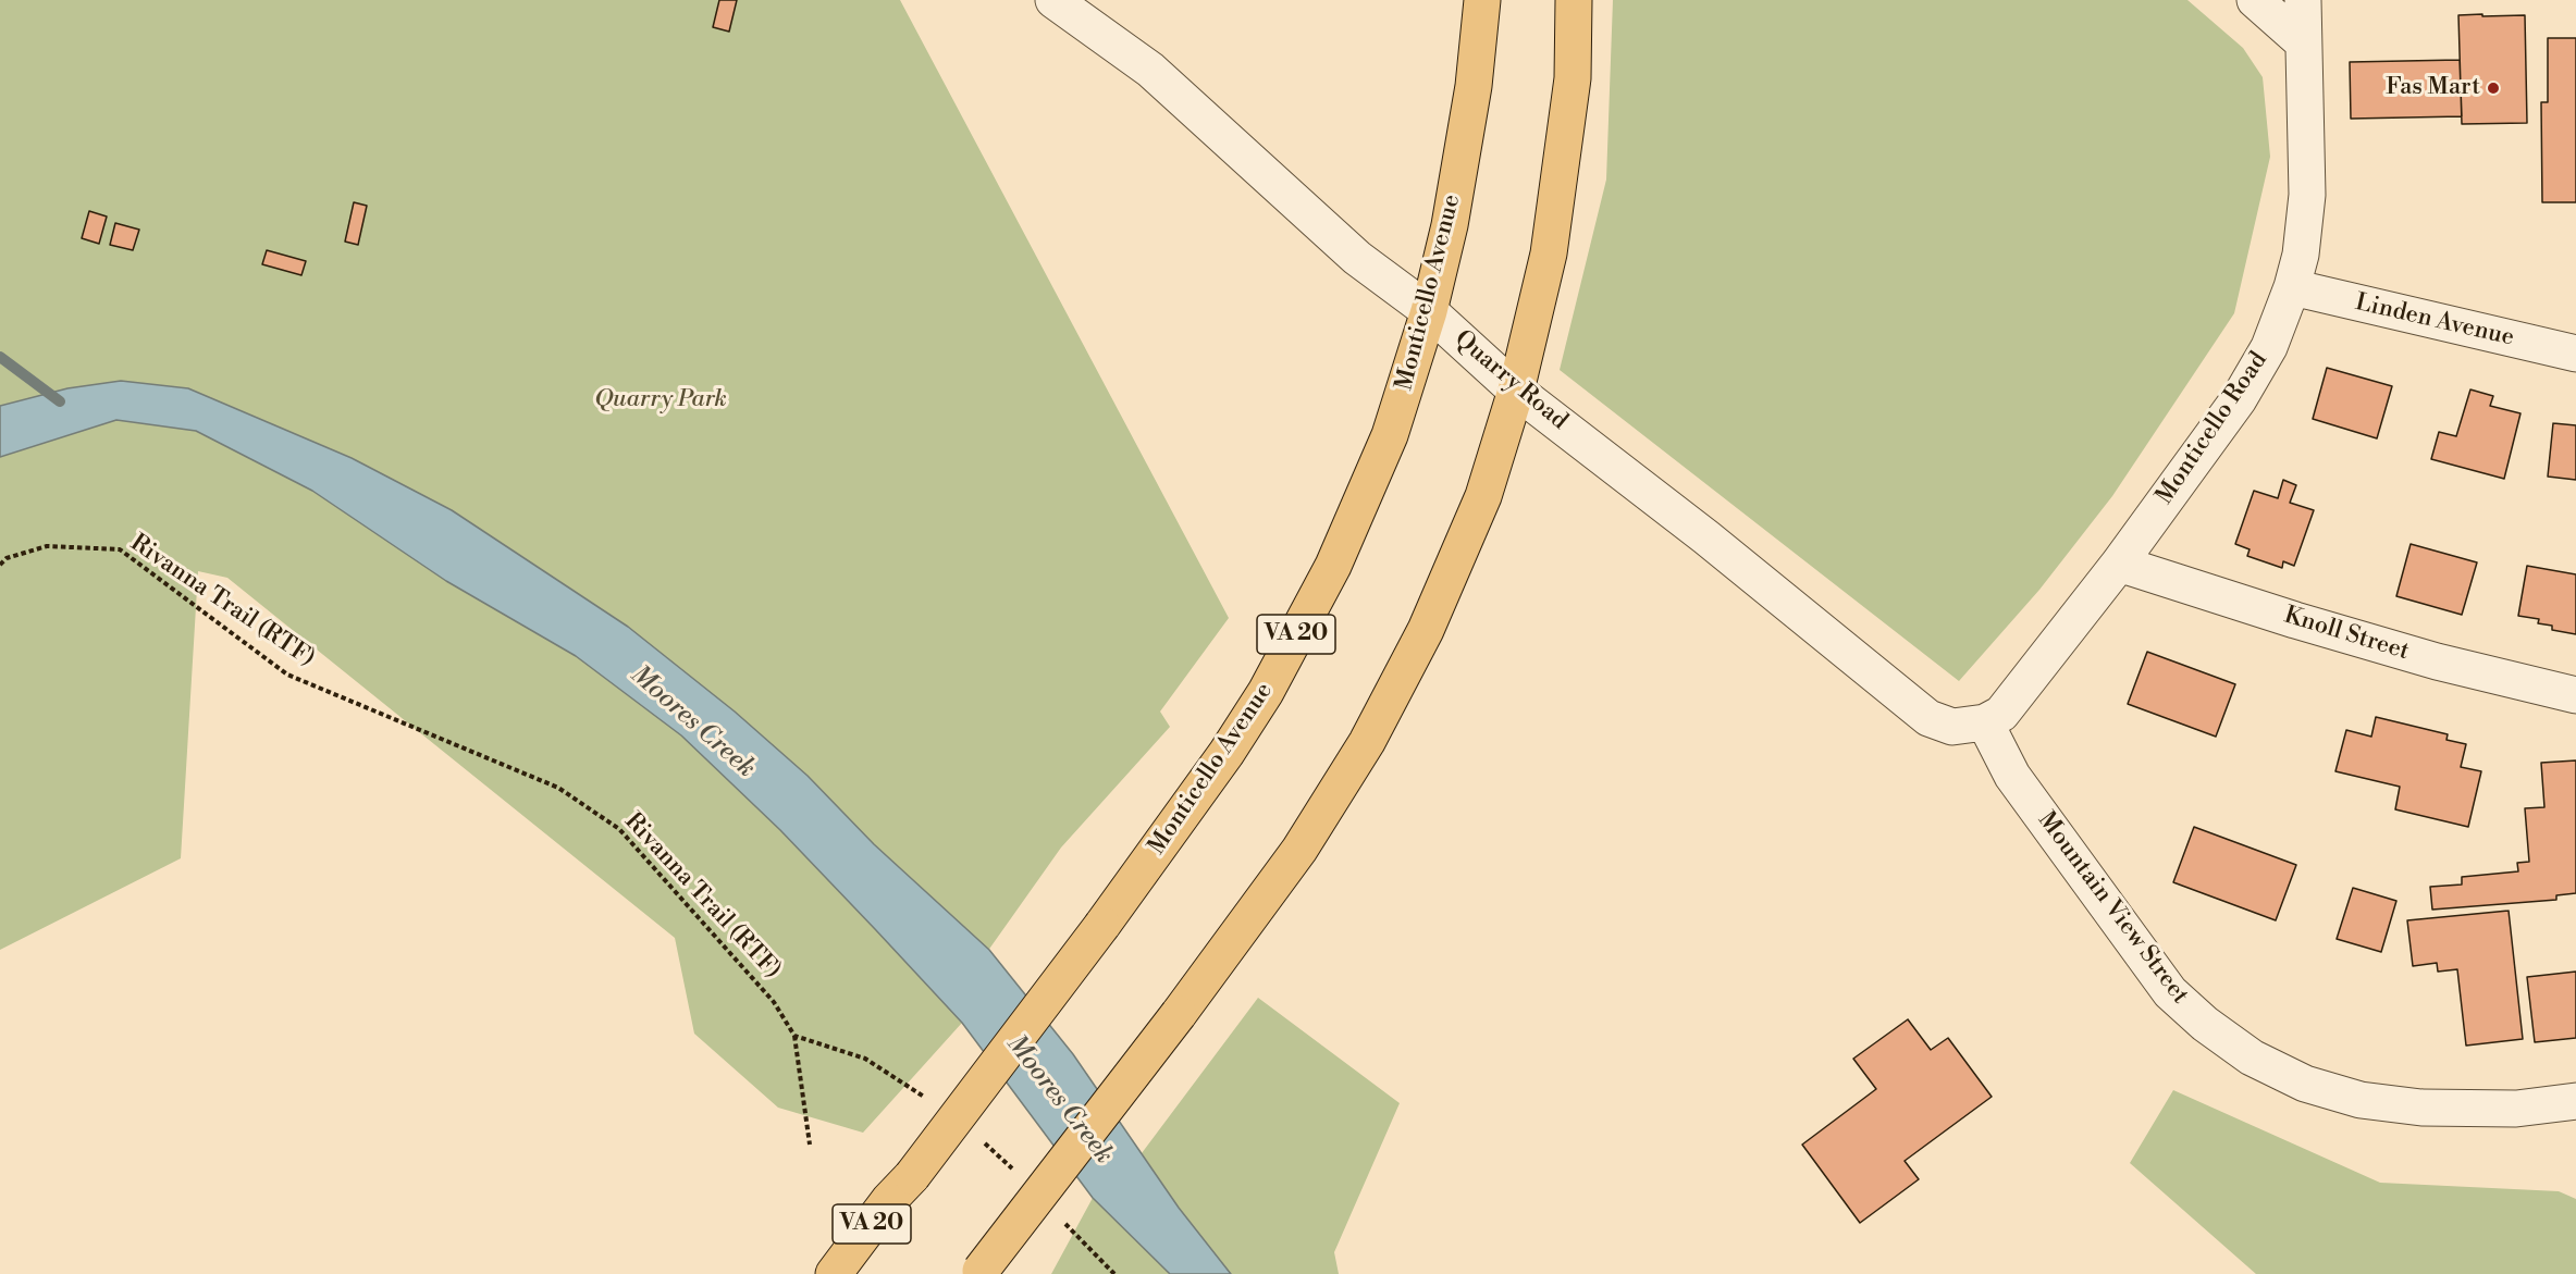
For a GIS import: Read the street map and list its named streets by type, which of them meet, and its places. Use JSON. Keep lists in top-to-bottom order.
{
  "streets": {
    "main road": ["Monticello Avenue", "VA 20"],
    "street": [
      "Linden Avenue",
      "Quarry Road",
      "Monticello Road",
      "Knoll Street",
      "Mountain View Street"
    ],
    "path": ["Rivanna Trail (RTF)"]
  },
  "crossings": [
    ["Monticello Avenue", "Quarry Road"],
    ["Linden Avenue", "Monticello Road"],
    ["Quarry Road", "Monticello Road"],
    ["Quarry Road", "Mountain View Street"],
    ["Monticello Road", "Knoll Street"],
    ["Monticello Road", "Mountain View Street"]
  ],
  "water": ["Moores Creek"],
  "parks": ["Quarry Park"],
  "places": ["Fas Mart"]
}
